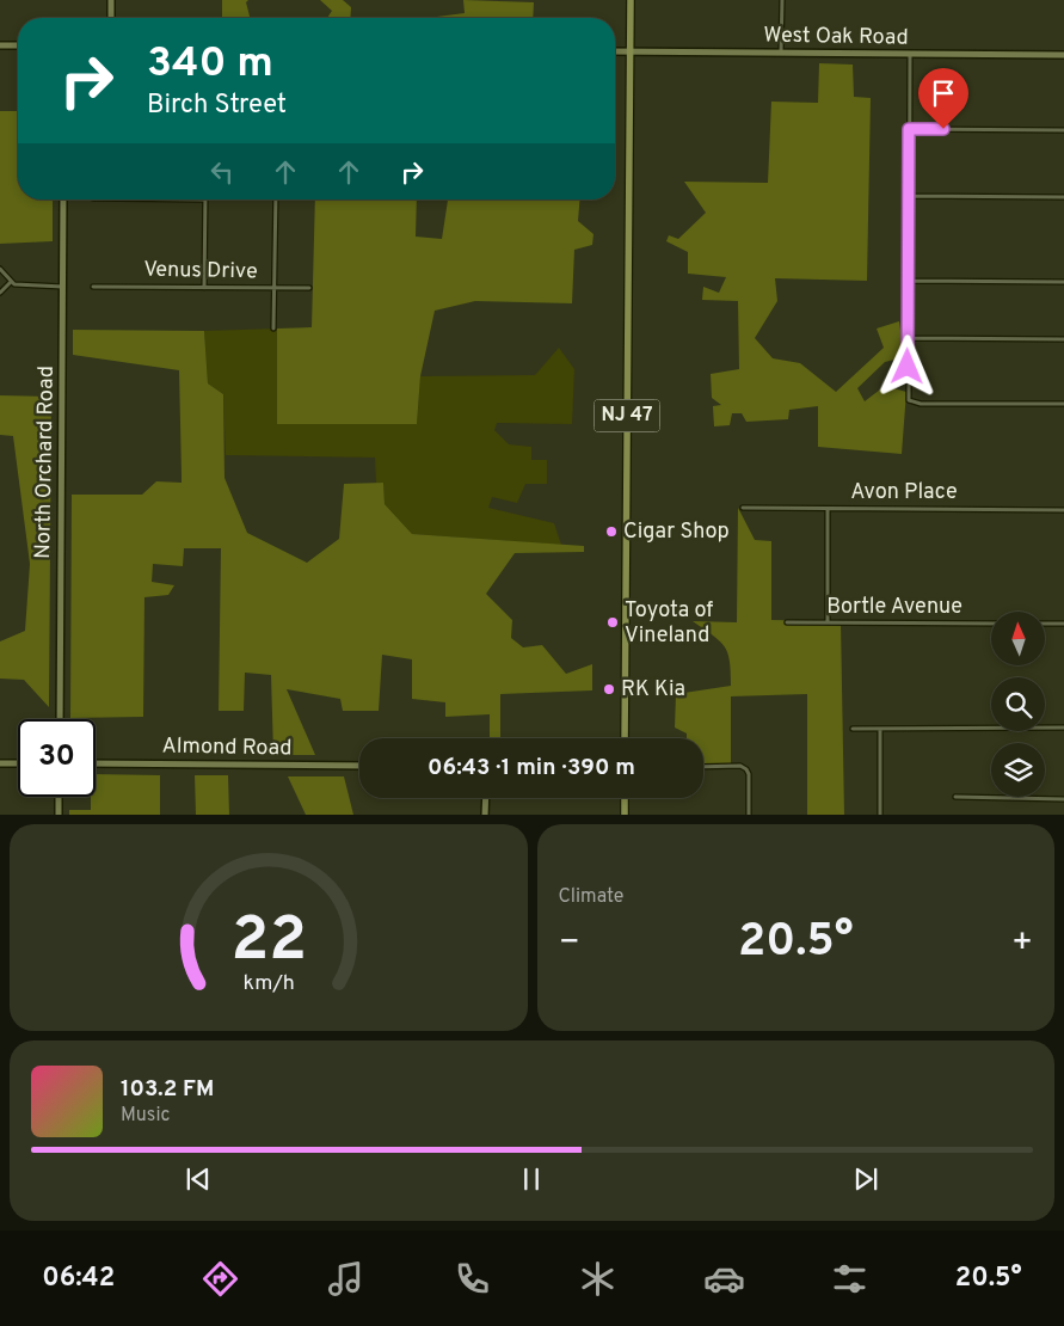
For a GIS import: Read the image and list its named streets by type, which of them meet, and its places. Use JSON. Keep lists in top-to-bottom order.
{
  "streets": {
    "main road": ["NJ 47"],
    "street": [
      "West Oak Road",
      "Venus Drive",
      "North Orchard Road",
      "Avon Place",
      "Bortle Avenue",
      "Almond Road"
    ]
  },
  "crossings": [
    ["West Oak Road", "NJ 47"]
  ],
  "places": ["Cigar Shop", "Toyota of Vineland", "RK Kia"],
  "north": "top",
  "page": {
    "turn": ["340 m", "Birch Street"],
    "limit": "30",
    "trip": "06:43 · 1 min · 390 m",
    "tile": "Climate",
    "heat": ["−", "20.5°", "+"],
    "song": ["103.2 FM", "Music"],
    "tabs": ["06:42", "20.5°"],
    "gauge": ["22", "km/h"]
  }
}
